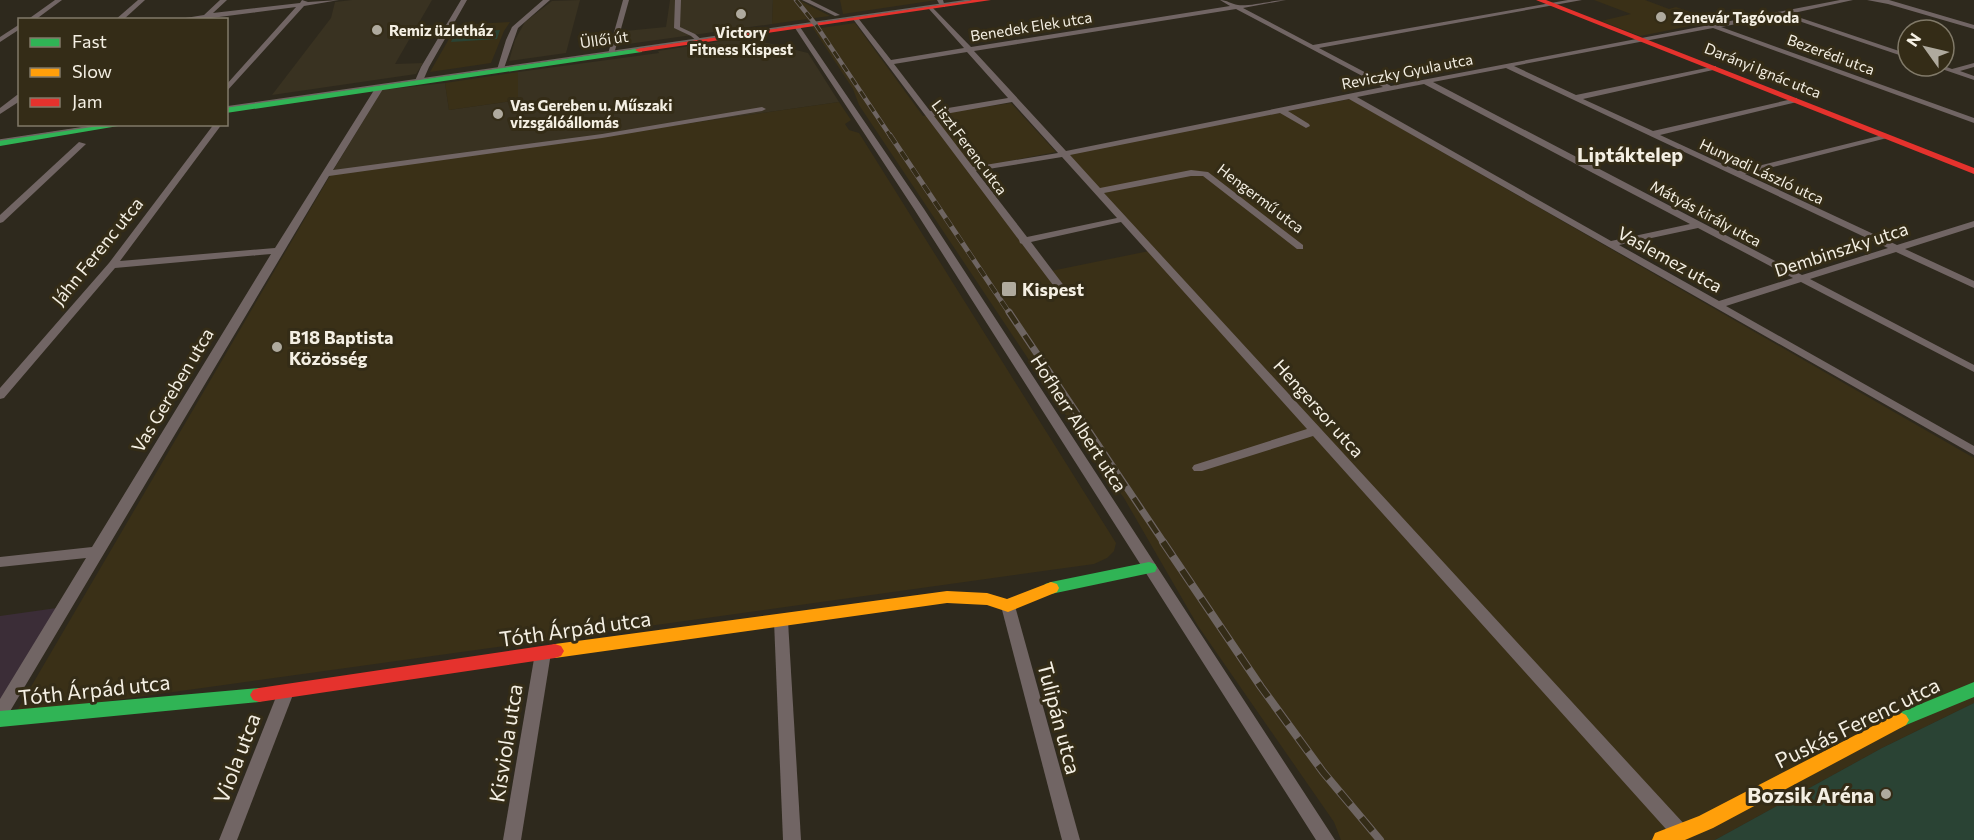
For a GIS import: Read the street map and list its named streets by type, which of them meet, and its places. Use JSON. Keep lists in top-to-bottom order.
{
  "streets": {
    "street": [
      "Benedek Elek utca",
      "Üllői út",
      "Bezerédi utca",
      "Darányi Ignác utca",
      "Reviczky Gyula utca",
      "Liszt Ferenc utca",
      "Hunyadi László utca",
      "Hengermű utca",
      "Mátyás király utca",
      "Dembinszky utca",
      "Jáhn Ferenc utca",
      "Vaslemez utca",
      "Vas Gereben utca",
      "Hengersor utca",
      "Hofherr Albert utca",
      "Tóth Árpád utca",
      "Tulipán utca",
      "Puskás Ferenc utca",
      "Kisviola utca",
      "Viola utca"
    ]
  },
  "crossings": [
    ["Benedek Elek utca", "Liszt Ferenc utca"],
    ["Benedek Elek utca", "Hengersor utca"],
    ["Üllői út", "Liszt Ferenc utca"],
    ["Üllői út", "Vas Gereben utca"],
    ["Üllői út", "Hengersor utca"],
    ["Üllői út", "Hofherr Albert utca"],
    ["Bezerédi utca", "Reviczky Gyula utca"],
    ["Darányi Ignác utca", "Reviczky Gyula utca"],
    ["Reviczky Gyula utca", "Liszt Ferenc utca"],
    ["Reviczky Gyula utca", "Hunyadi László utca"],
    ["Reviczky Gyula utca", "Mátyás király utca"],
    ["Reviczky Gyula utca", "Vaslemez utca"],
    ["Reviczky Gyula utca", "Hengersor utca"],
    ["Hunyadi László utca", "Dembinszky utca"],
    ["Hengermű utca", "Hengersor utca"],
    ["Mátyás király utca", "Dembinszky utca"],
    ["Dembinszky utca", "Vaslemez utca"],
    ["Hengersor utca", "Puskás Ferenc utca"],
    ["Tóth Árpád utca", "Tulipán utca"],
    ["Tóth Árpád utca", "Kisviola utca"],
    ["Tóth Árpád utca", "Viola utca"]
  ],
  "districts": ["Liptáktelep"],
  "places": {
    "other": [
      "Victory Fitness Kispest",
      "Zenevár Tagóvoda",
      "Remiz üzletház",
      "Vas Gereben u. Műszaki vizsgálóállomás",
      "B18 Baptista Közösség",
      "Bozsik Aréna"
    ],
    "transit": ["Kispest"]
  },
  "legend": ["Fast", "Slow", "Jam"],
  "north": "top left"
}
